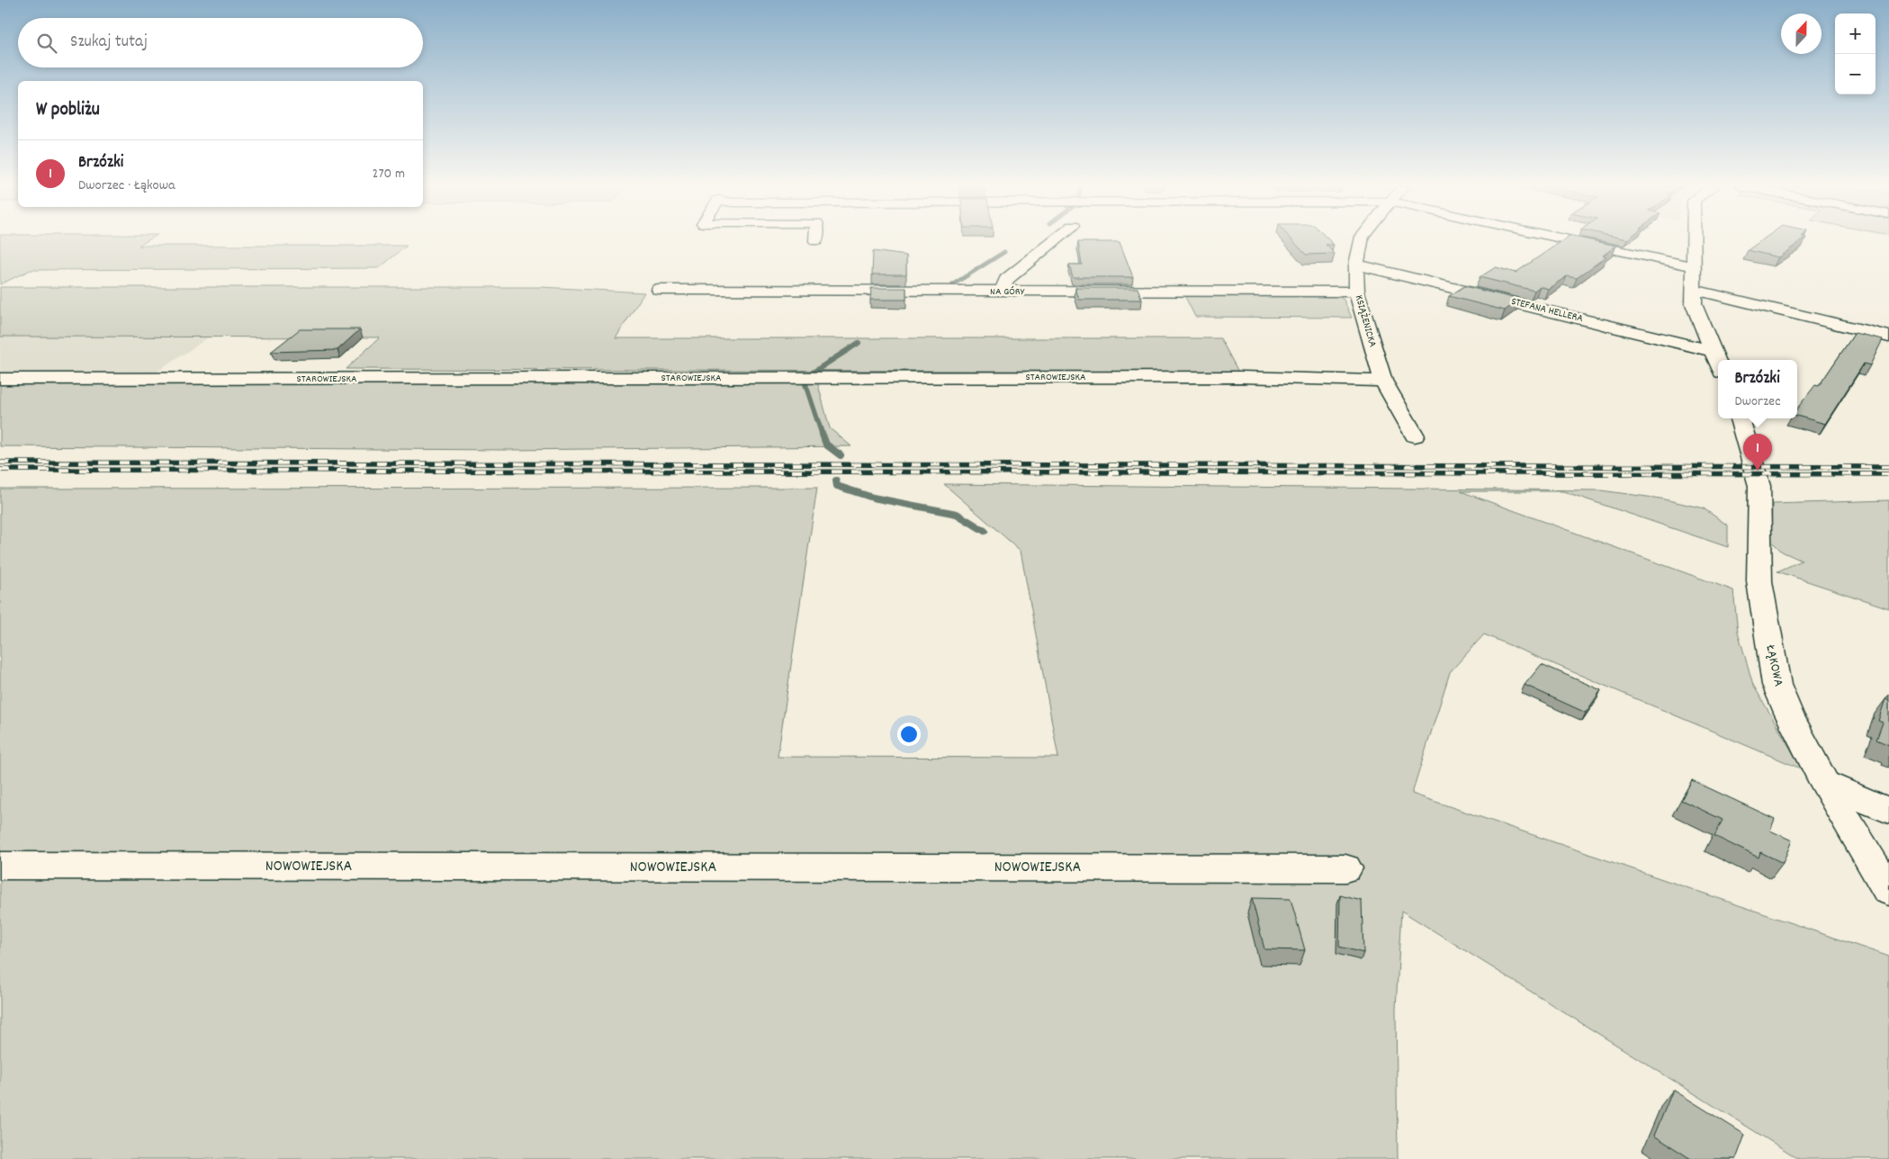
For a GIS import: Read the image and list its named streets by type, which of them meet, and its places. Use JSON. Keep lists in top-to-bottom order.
{
  "streets": {
    "street": [
      "NA GÓRY",
      "STEFANA HELLERA",
      "KSIĄŻENICKA",
      "STAROWIEJSKA",
      "ŁĄKOWA",
      "NOWOWIEJSKA"
    ]
  },
  "crossings": [
    ["NA GÓRY", "KSIĄŻENICKA"],
    ["STEFANA HELLERA", "KSIĄŻENICKA"],
    ["KSIĄŻENICKA", "STAROWIEJSKA"]
  ],
  "north": "top",
  "page": {
    "map_buttons": ["+", "−"],
    "search": "Szukaj tutaj",
    "heading": "W pobliżu",
    "list": [
      {
        "mark": "1",
        "name": "Brzózki",
        "note": "Dworzec · Łąkowa",
        "value": "270 m"
      }
    ],
    "popup": ["Brzózki", "Dworzec"],
    "pins": "1"
  }
}
